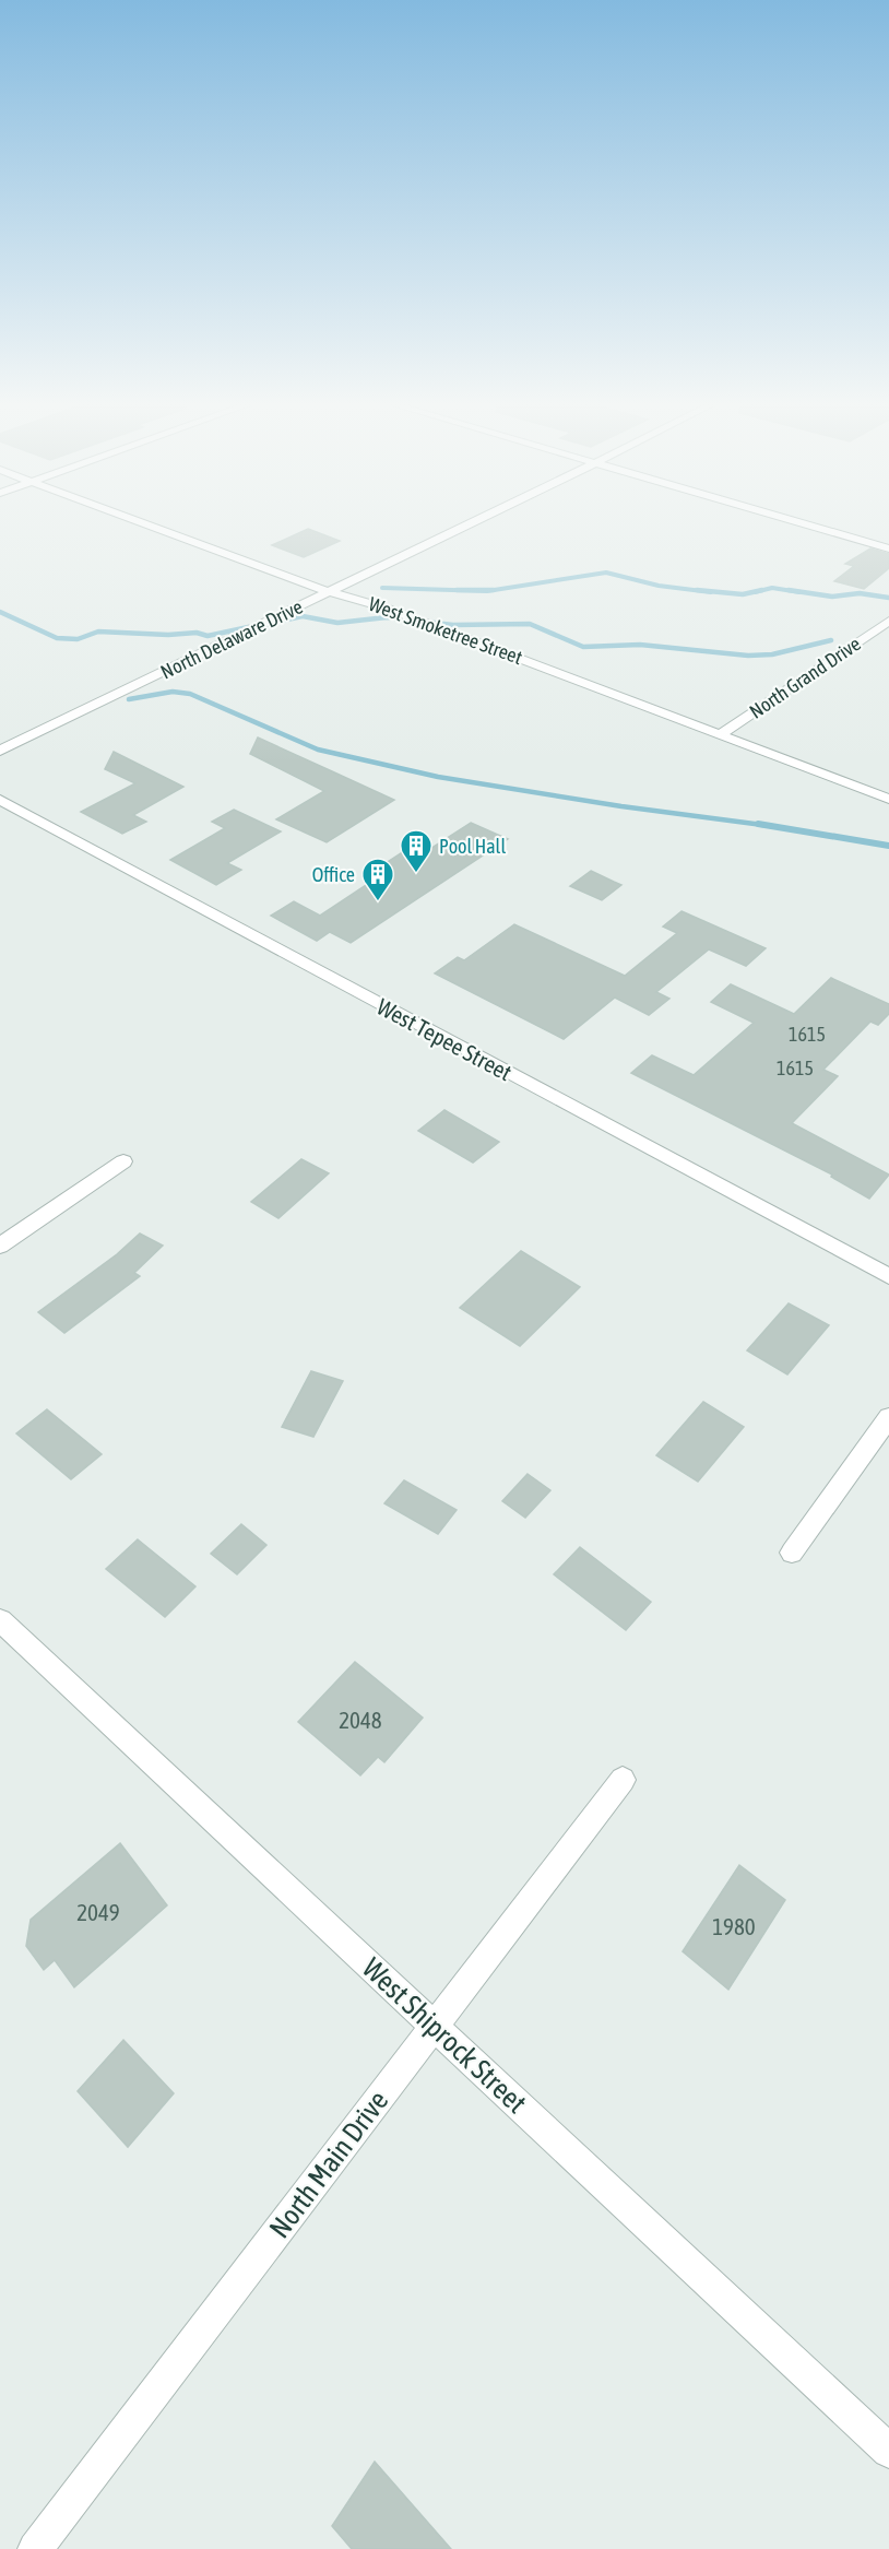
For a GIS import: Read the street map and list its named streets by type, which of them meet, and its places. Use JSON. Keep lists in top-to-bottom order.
{
  "streets": {
    "street": [
      "West Smoketree Street",
      "North Delaware Drive",
      "North Grand Drive",
      "West Tepee Street",
      "West Shiprock Street",
      "North Main Drive"
    ]
  },
  "crossings": [
    ["West Smoketree Street", "North Delaware Drive"],
    ["West Smoketree Street", "North Grand Drive"],
    ["West Shiprock Street", "North Main Drive"]
  ],
  "places": {
    "building": ["Pool Hall", "Office"]
  },
  "house_numbers": [
    "1615",
    "1615",
    "2048",
    "2049",
    "1980"
  ]
}
